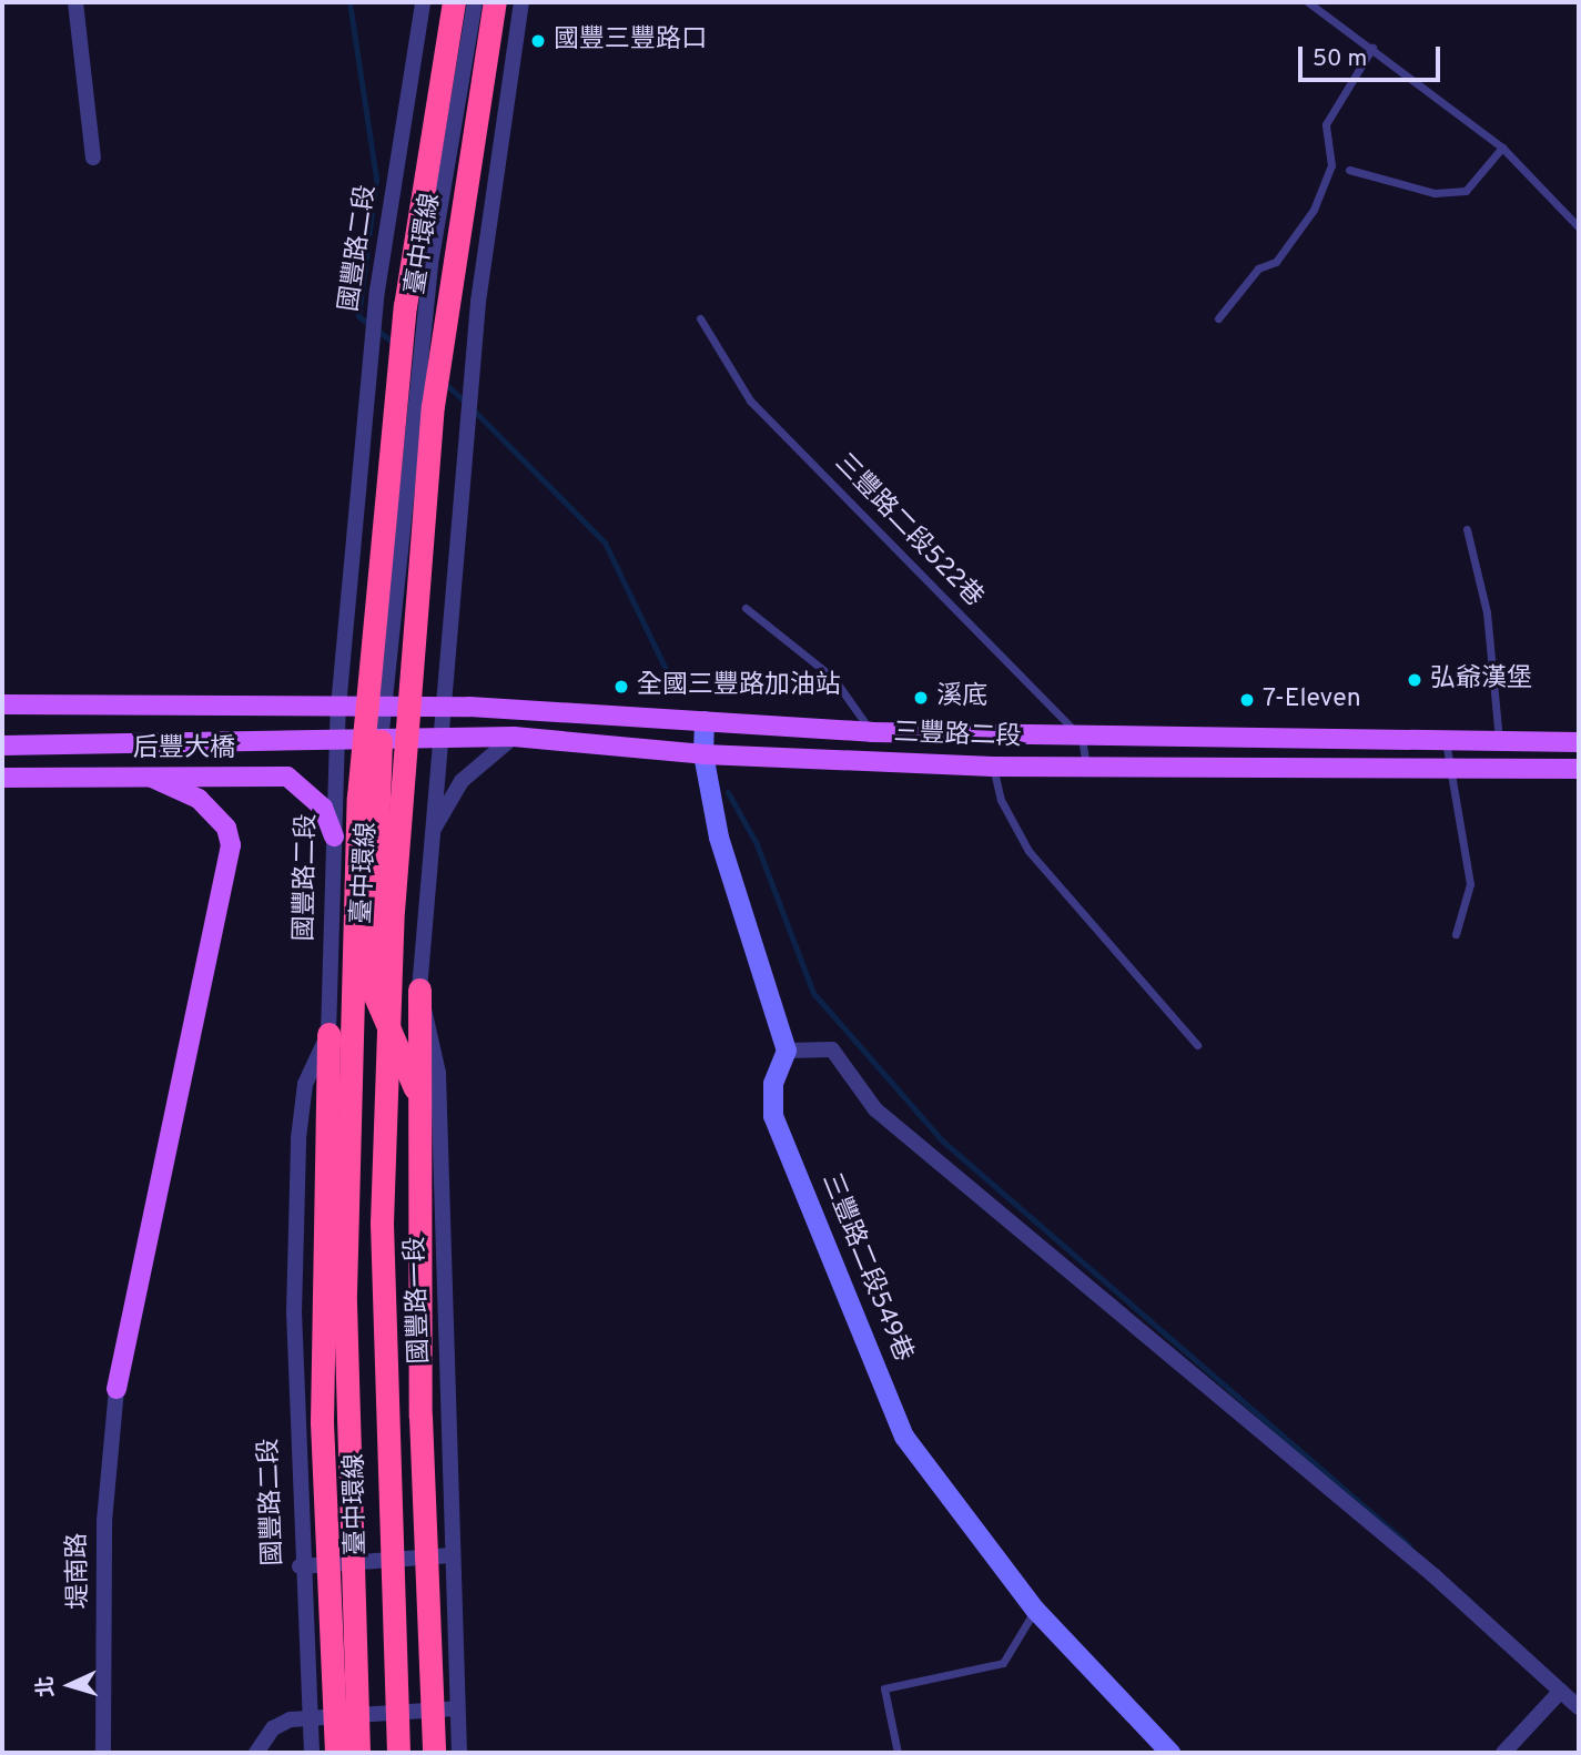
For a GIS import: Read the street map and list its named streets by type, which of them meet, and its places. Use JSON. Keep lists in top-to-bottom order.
{
  "streets": {
    "highway": ["臺中環線"],
    "main road": ["三豐路二段", "后豐大橋"],
    "street": [
      "國豐路二段",
      "三豐路二段549巷",
      "國豐路一段",
      "堤南路"
    ],
    "lane": ["三豐路二段522巷"]
  },
  "crossings": [
    ["國豐路二段", "三豐路二段"],
    ["國豐路二段", "后豐大橋"],
    ["三豐路二段522巷", "三豐路二段"],
    ["三豐路二段", "后豐大橋"]
  ],
  "places": [
    "國豐三豐路口",
    "弘爺漢堡",
    "全國三豐路加油站",
    "溪底",
    "7-Eleven"
  ],
  "scale_bar": "50 m",
  "north": "left"
}
